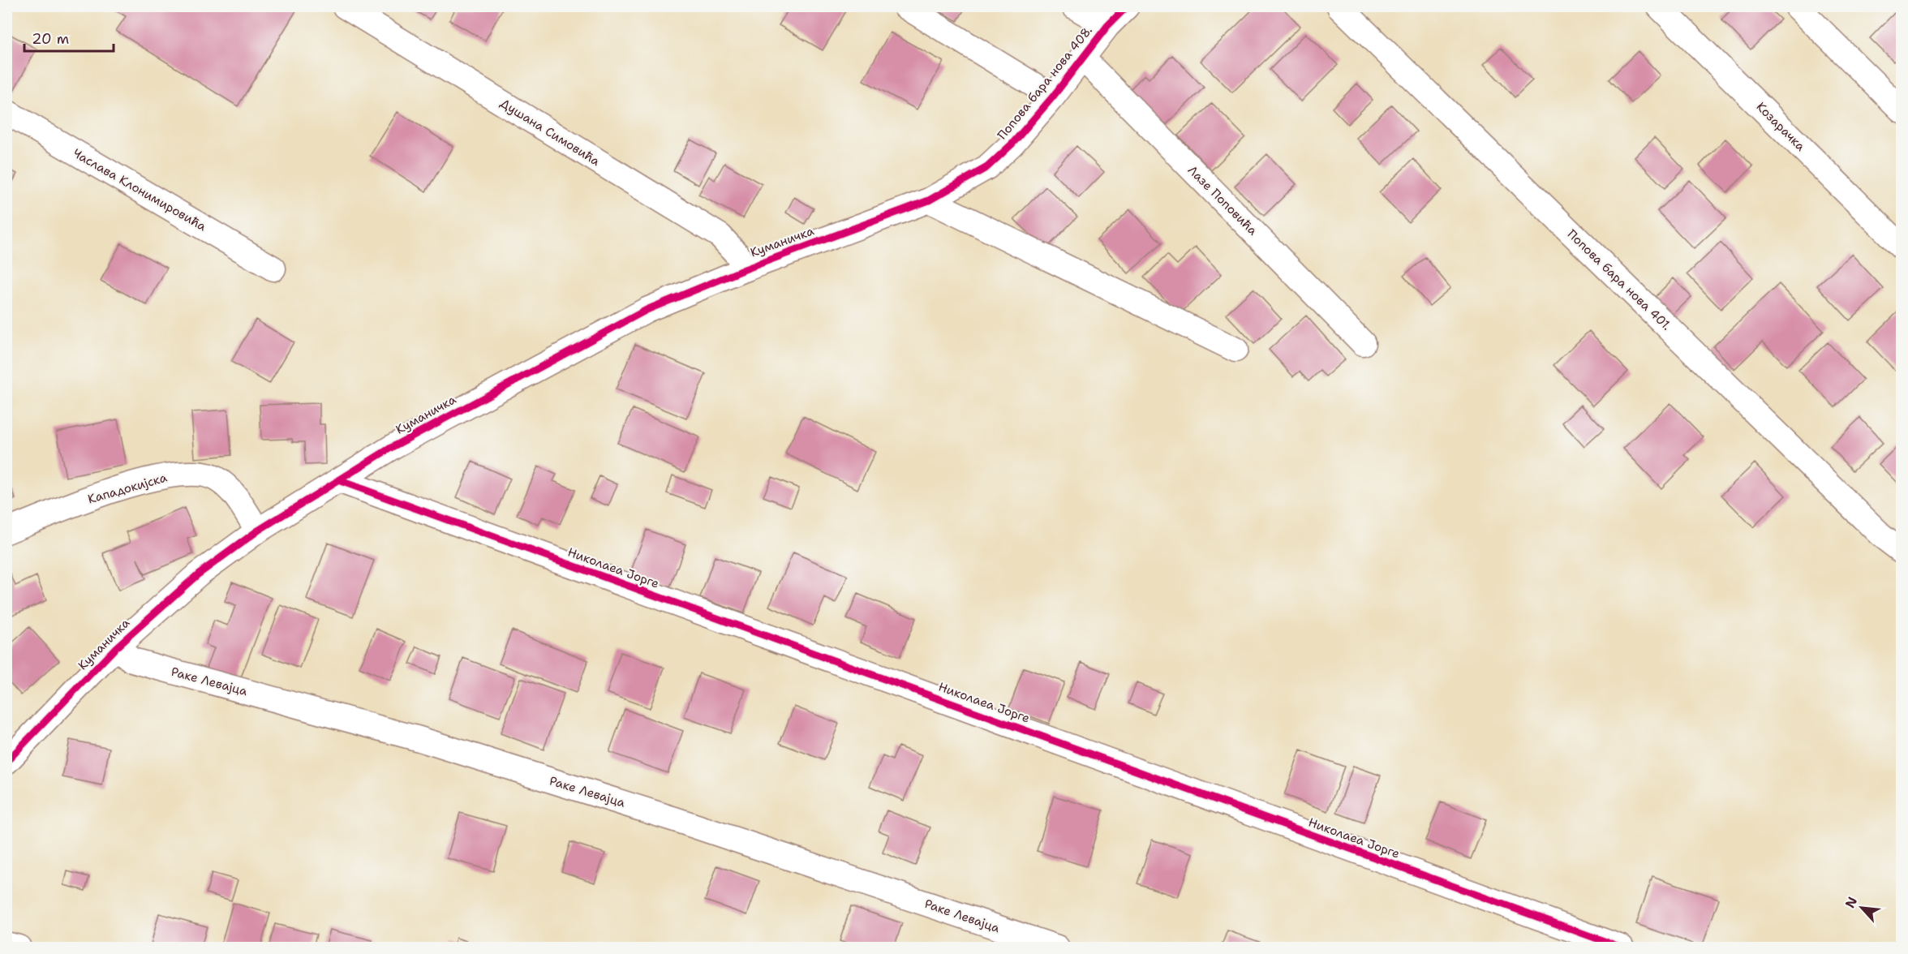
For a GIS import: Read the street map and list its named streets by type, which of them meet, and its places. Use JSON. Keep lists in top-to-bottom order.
{
  "streets": {
    "street": [
      "Попова бара нова 408.",
      "Козарачка",
      "Душана Симовића",
      "Часлава Клонимировића",
      "Лазе Поповића",
      "Куманичка",
      "Попова бара нова 401.",
      "Кападокијска",
      "Николаеа Јорге",
      "Раке Левајца"
    ]
  },
  "crossings": [
    ["Попова бара нова 408.", "Лазе Поповића"],
    ["Попова бара нова 408.", "Куманичка"],
    ["Душана Симовића", "Куманичка"],
    ["Куманичка", "Кападокијска"],
    ["Куманичка", "Николаеа Јорге"],
    ["Куманичка", "Раке Левајца"]
  ],
  "scale_bar": "20 m",
  "north": "top left"
}
